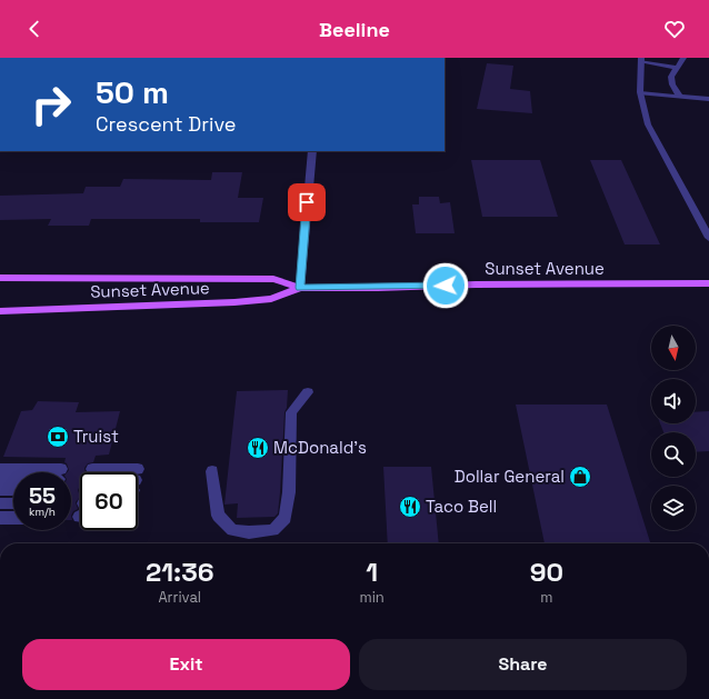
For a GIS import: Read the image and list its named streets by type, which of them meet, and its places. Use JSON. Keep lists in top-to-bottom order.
{
  "streets": {
    "main road": ["Sunset Avenue"]
  },
  "places": {
    "bank": ["Truist"],
    "restaurant": ["McDonald's", "Taco Bell"],
    "shop": ["Dollar General"]
  },
  "north": "bottom",
  "page": {
    "header": "Beeline",
    "turn": ["50 m", "Crescent Drive"],
    "speed": "55 km/h",
    "limit": "60",
    "eta": [
      "21:36",
      "Arrival",
      "1",
      "min",
      "90",
      "m"
    ],
    "buttons": ["Exit", "Share"]
  }
}
